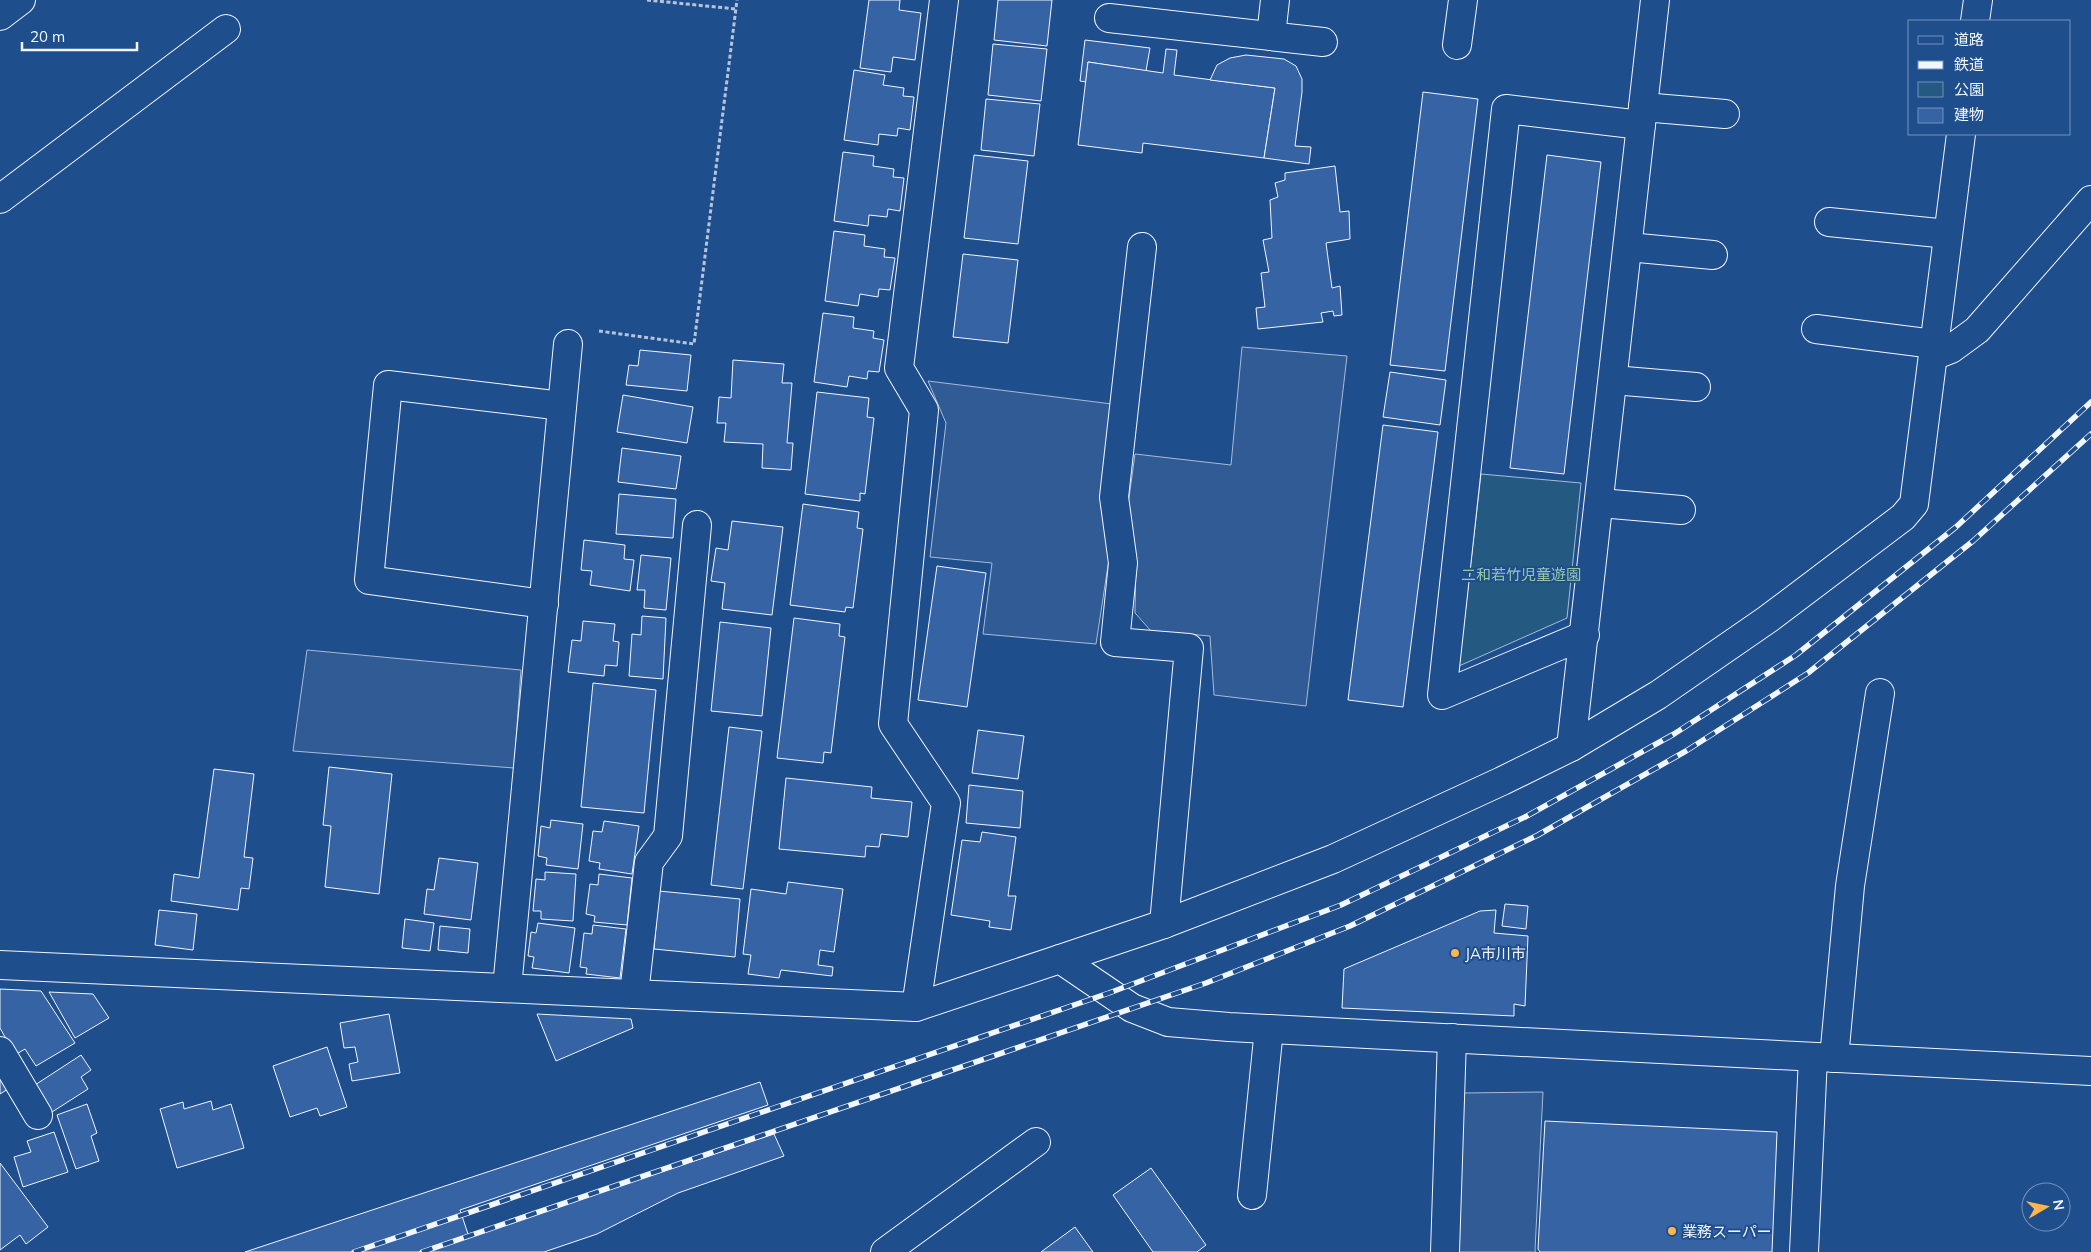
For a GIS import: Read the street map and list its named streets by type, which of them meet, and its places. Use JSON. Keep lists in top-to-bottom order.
{
  "parks": ["二和若竹児童遊園"],
  "places": ["JA市川市", "業務スーパー"],
  "legend": [
    "道路",
    "鉄道",
    "公園",
    "建物"
  ],
  "scale_bar": "20 m",
  "north": "right"
}
